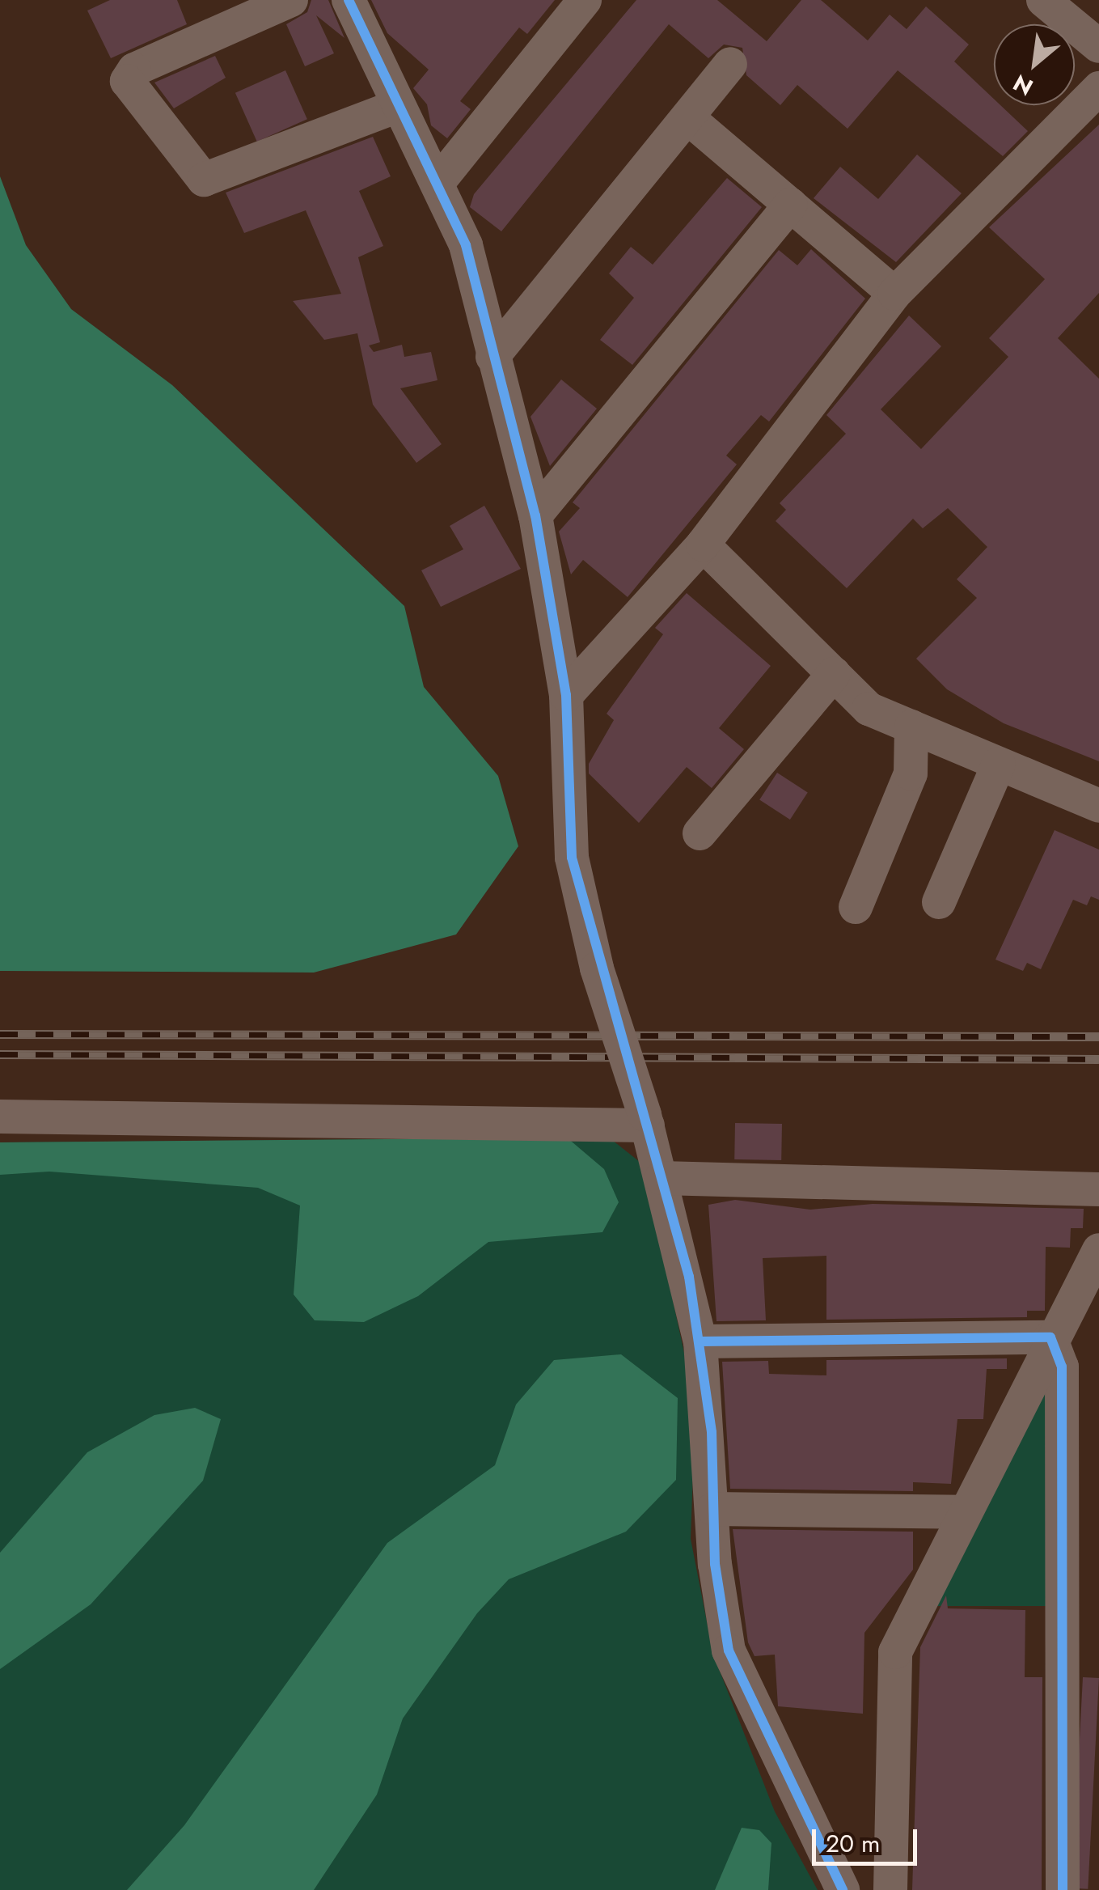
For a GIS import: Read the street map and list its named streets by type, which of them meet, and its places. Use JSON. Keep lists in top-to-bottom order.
{
  "scale_bar": "20 m",
  "north": "bottom left"
}
